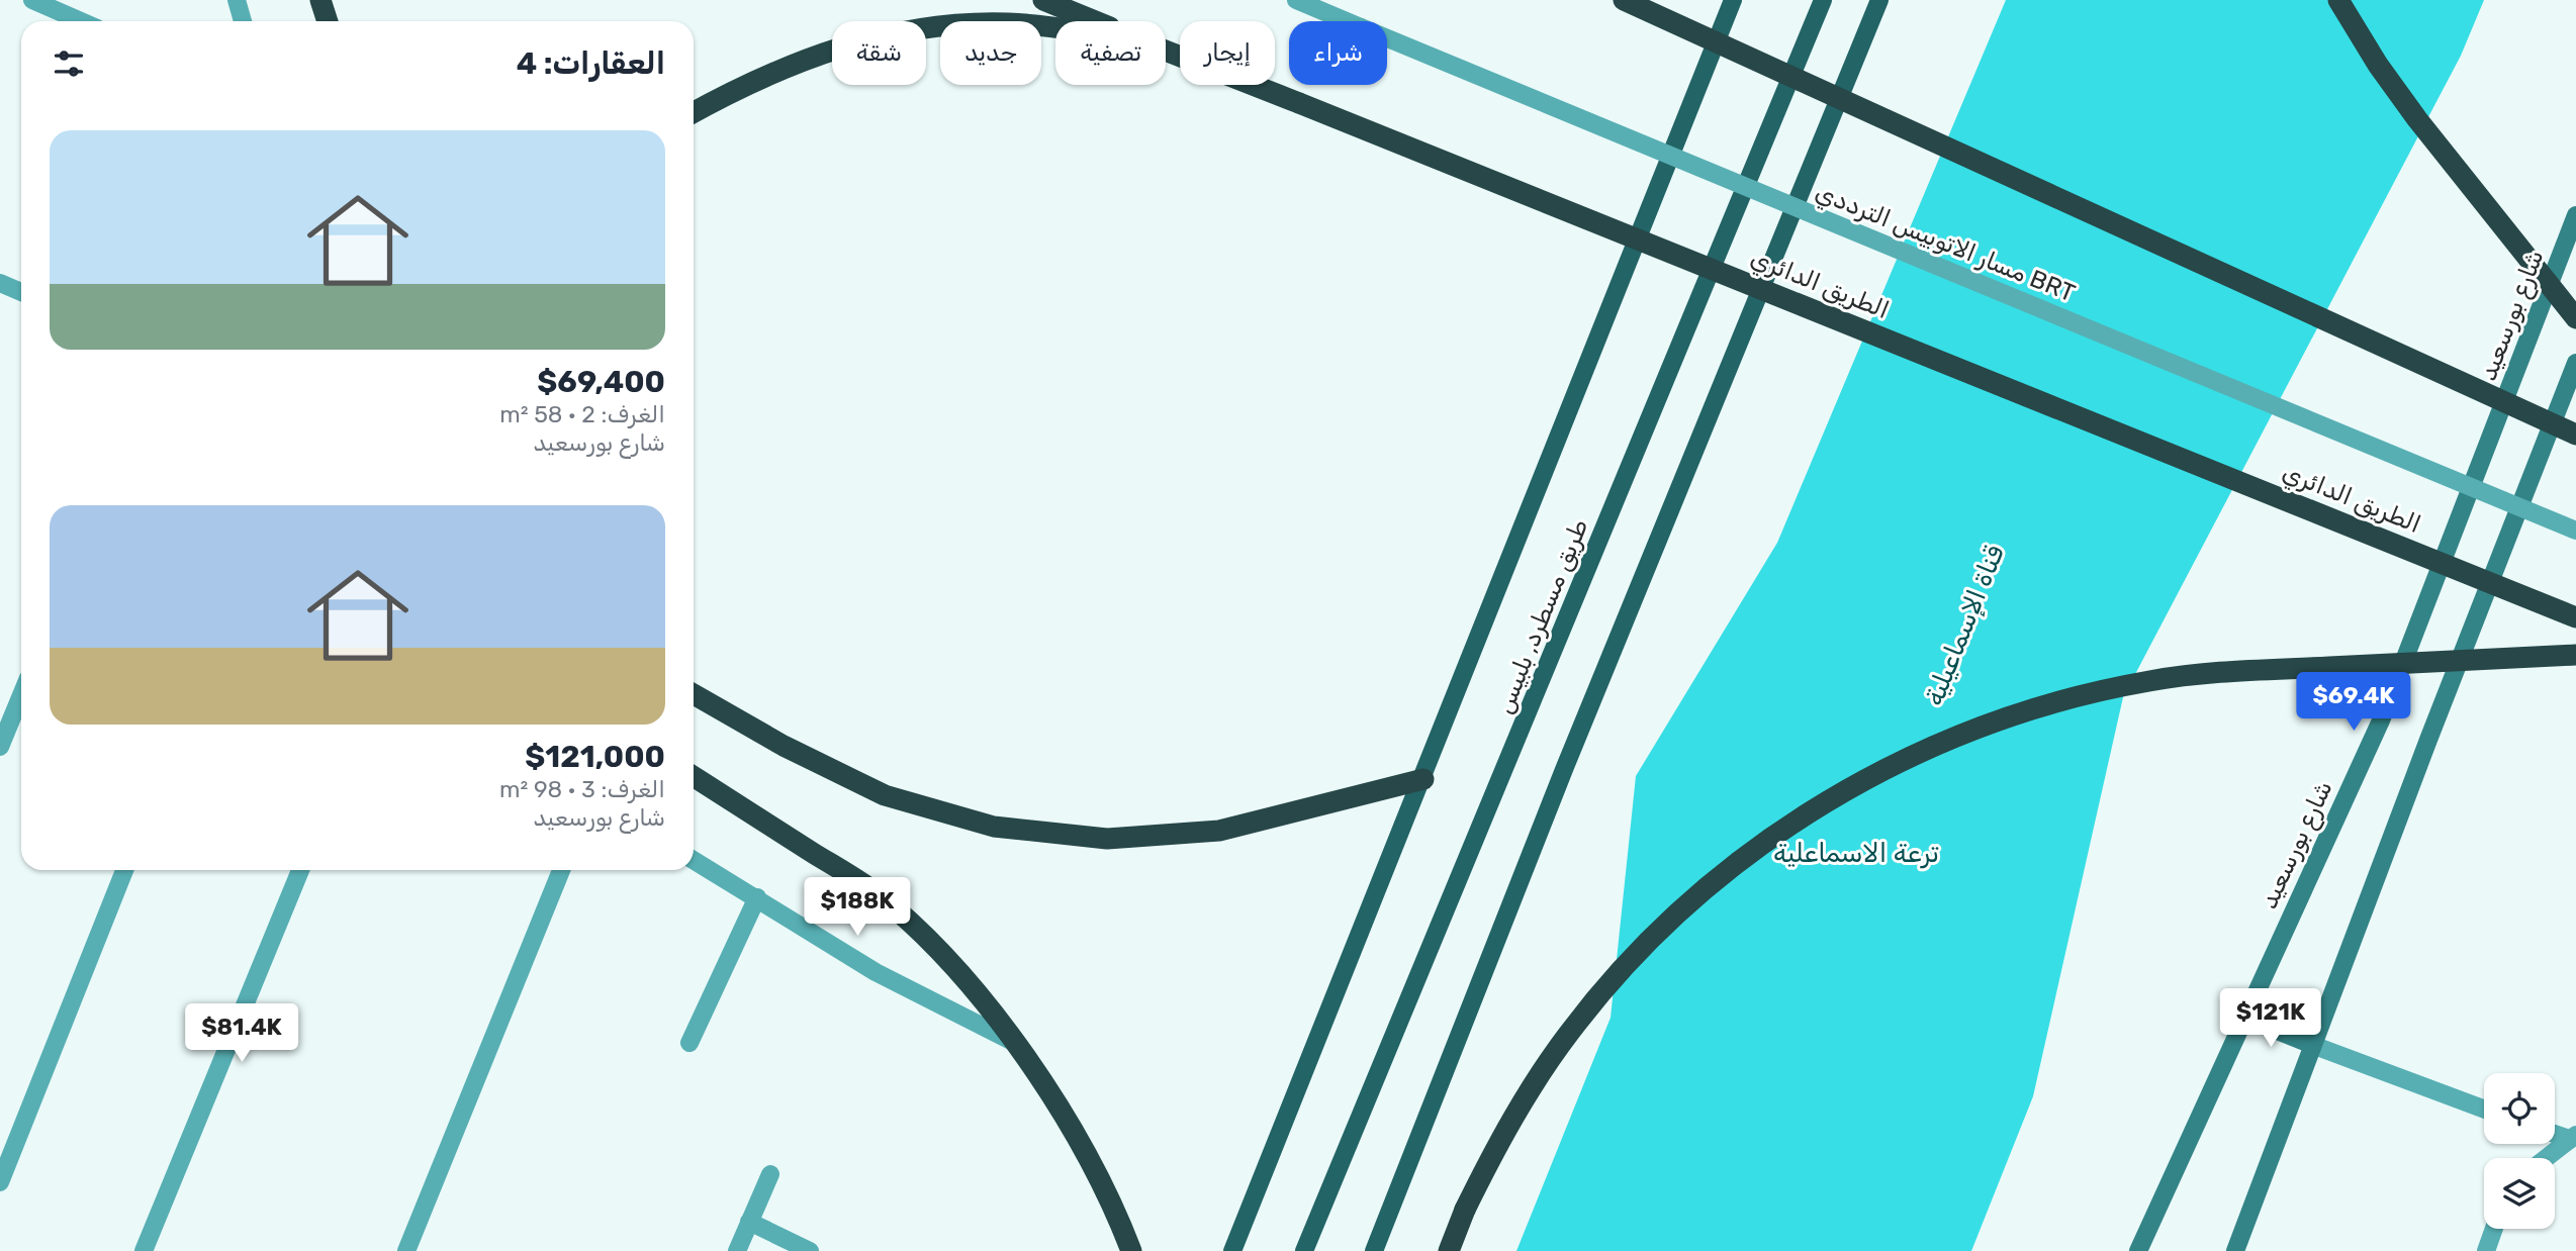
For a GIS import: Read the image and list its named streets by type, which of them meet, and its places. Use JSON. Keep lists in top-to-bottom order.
{
  "streets": {
    "highway": ["الطريق الدائري"],
    "main road": ["شارع بورسعيد", "طريق مسطرد, بلبيس"],
    "street": ["مسار الاتوبيس الترددي BRT"]
  },
  "water": ["قناة الإسماعيلية", "ترعة الاسماعلية"],
  "page": {
    "chip": [
      "شراء",
      "إيجار",
      "تصفية",
      "جديد",
      "شقة"
    ],
    "heading": "العقارات: 4",
    "list": [
      {
        "name": "$69,400",
        "note": "الغرف: 2 · 58 m² · شارع بورسعيد"
      },
      {
        "name": "$121,000",
        "note": "الغرف: 3 · 98 m² · شارع بورسعيد"
      }
    ],
    "price": [
      "$69.4K",
      "$188K",
      "$121K",
      "$81.4K"
    ]
  }
}
